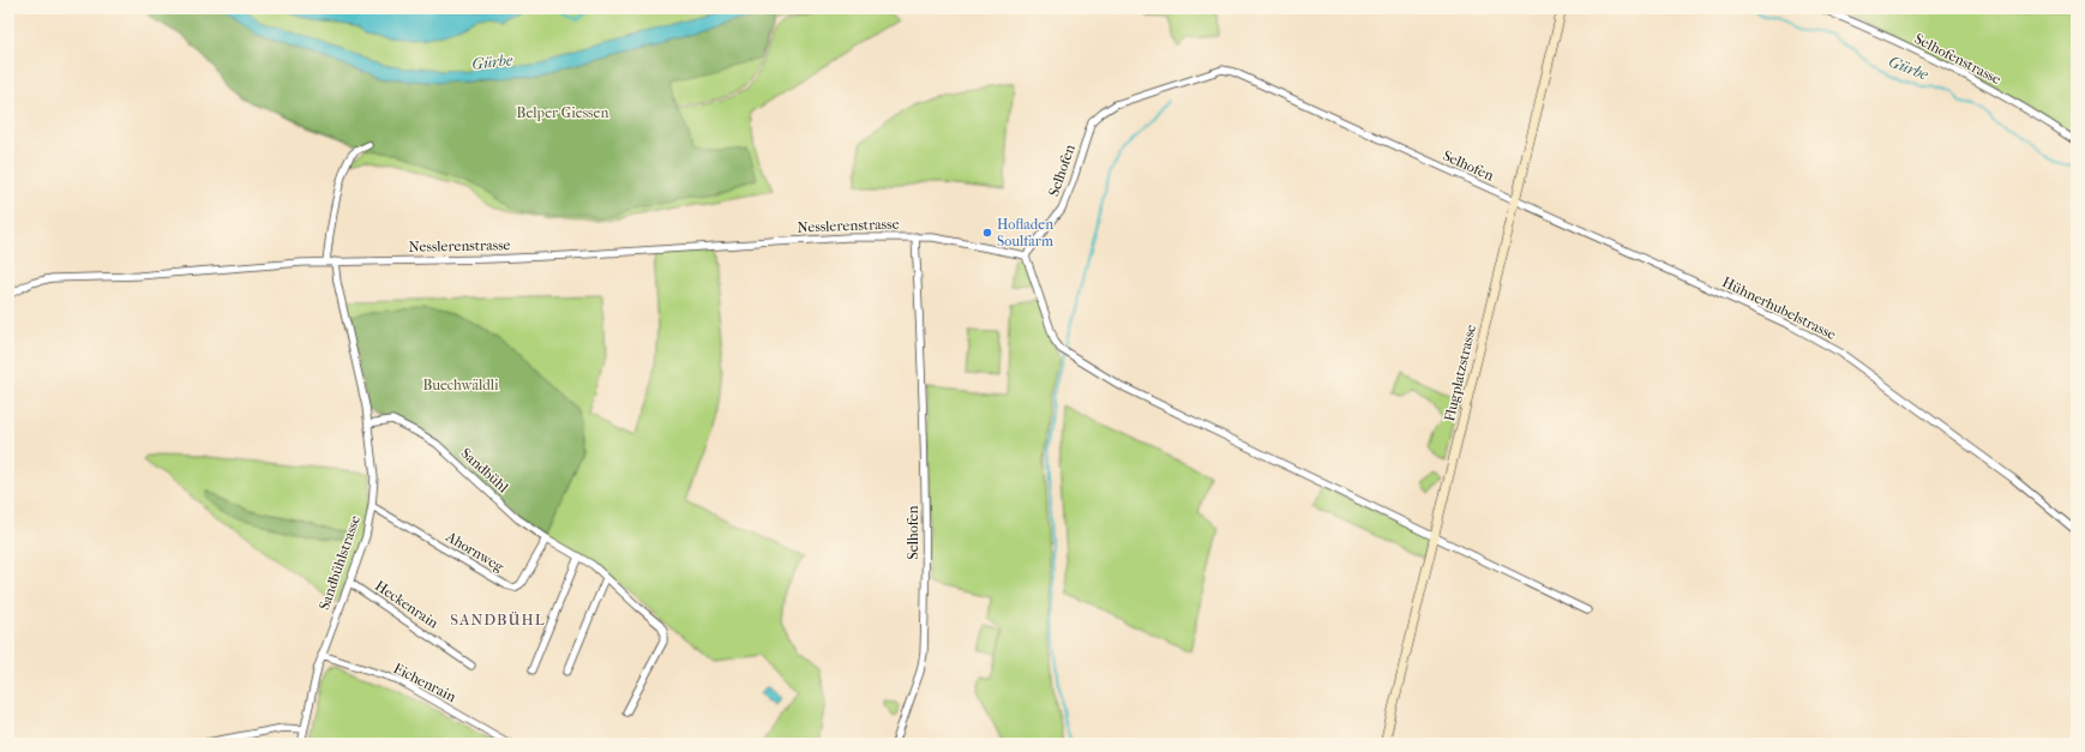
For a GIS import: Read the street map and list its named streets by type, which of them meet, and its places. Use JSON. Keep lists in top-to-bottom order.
{
  "streets": {
    "street": [
      "Selhofenstrasse",
      "Selhofen",
      "Nesslerenstrasse",
      "Hühnerhubelstrasse",
      "Flugplatzstrasse",
      "Sandbühl",
      "Ahornweg",
      "Sandbühlstrasse",
      "Heckenrain",
      "Eichenrain"
    ]
  },
  "crossings": [
    ["Selhofen", "Nesslerenstrasse"],
    ["Selhofen", "Hühnerhubelstrasse"],
    ["Selhofen", "Flugplatzstrasse"],
    ["Nesslerenstrasse", "Sandbühlstrasse"],
    ["Hühnerhubelstrasse", "Flugplatzstrasse"],
    ["Sandbühl", "Ahornweg"],
    ["Sandbühl", "Sandbühlstrasse"],
    ["Ahornweg", "Sandbühlstrasse"],
    ["Sandbühlstrasse", "Heckenrain"],
    ["Sandbühlstrasse", "Eichenrain"]
  ],
  "districts": ["SANDBÜHL"],
  "water": ["Gürbe"],
  "parks": ["Belper Giessen", "Buechwäldli"],
  "places": ["Hofladen Soulfarm"]
}
